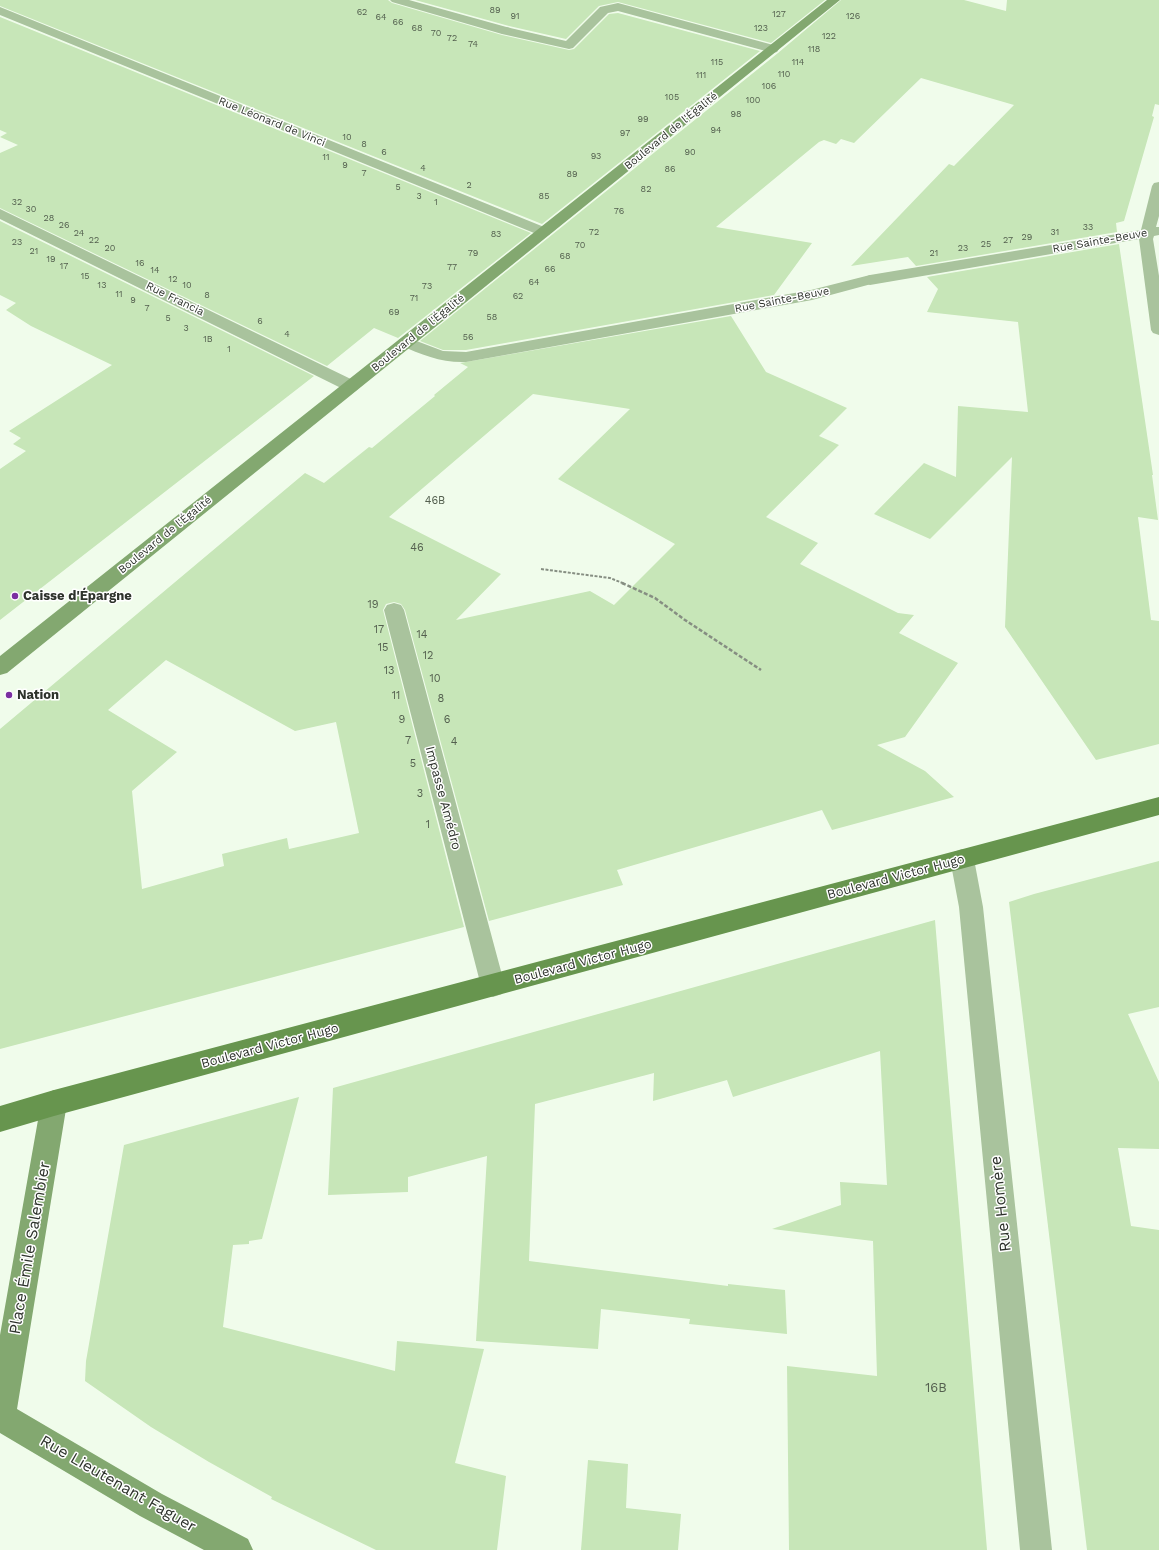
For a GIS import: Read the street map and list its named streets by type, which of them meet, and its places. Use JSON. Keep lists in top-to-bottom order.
{
  "streets": {
    "main road": [
      "Boulevard de l'Égalité",
      "Boulevard Victor Hugo",
      "Place Émile Salembier",
      "Rue Lieutenant Faguer"
    ],
    "street": [
      "Rue Léonard de Vinci",
      "Rue Sainte-Beuve",
      "Rue Francia",
      "Impasse Amédro",
      "Rue Homère"
    ]
  },
  "crossings": [
    ["Rue Léonard de Vinci", "Boulevard de l'Égalité"],
    ["Boulevard de l'Égalité", "Rue Sainte-Beuve"],
    ["Boulevard de l'Égalité", "Rue Francia"],
    ["Impasse Amédro", "Boulevard Victor Hugo"],
    ["Boulevard Victor Hugo", "Rue Homère"],
    ["Boulevard Victor Hugo", "Place Émile Salembier"],
    ["Place Émile Salembier", "Rue Lieutenant Faguer"]
  ],
  "places": ["Caisse d'Épargne", "Nation"],
  "house_numbers": [
    "89",
    "62",
    "127",
    "91",
    "126",
    "64",
    "66",
    "68",
    "123",
    "70",
    "122",
    "72",
    "74",
    "118",
    "115",
    "114",
    "110",
    "111",
    "106",
    "105",
    "100",
    "98",
    "99",
    "94",
    "97",
    "10",
    "8",
    "6",
    "90",
    "93",
    "11",
    "9",
    "4",
    "86",
    "7",
    "89",
    "2",
    "5",
    "82",
    "3",
    "85",
    "32",
    "1",
    "30",
    "76",
    "28",
    "26",
    "33",
    "72",
    "31",
    "24",
    "83",
    "29",
    "22",
    "27",
    "23",
    "25",
    "70",
    "20",
    "23",
    "21",
    "79",
    "21",
    "68",
    "19",
    "16",
    "17",
    "77",
    "66",
    "14",
    "15",
    "12",
    "64",
    "13",
    "10",
    "73",
    "11",
    "8",
    "62",
    "71",
    "9",
    "7",
    "69",
    "58",
    "5",
    "6",
    "3",
    "4",
    "56",
    "1B",
    "1",
    "46B",
    "46",
    "19",
    "17",
    "14",
    "15",
    "12",
    "13",
    "10",
    "11",
    "8",
    "9",
    "6",
    "7",
    "4",
    "5",
    "3",
    "1",
    "16B"
  ]
}
